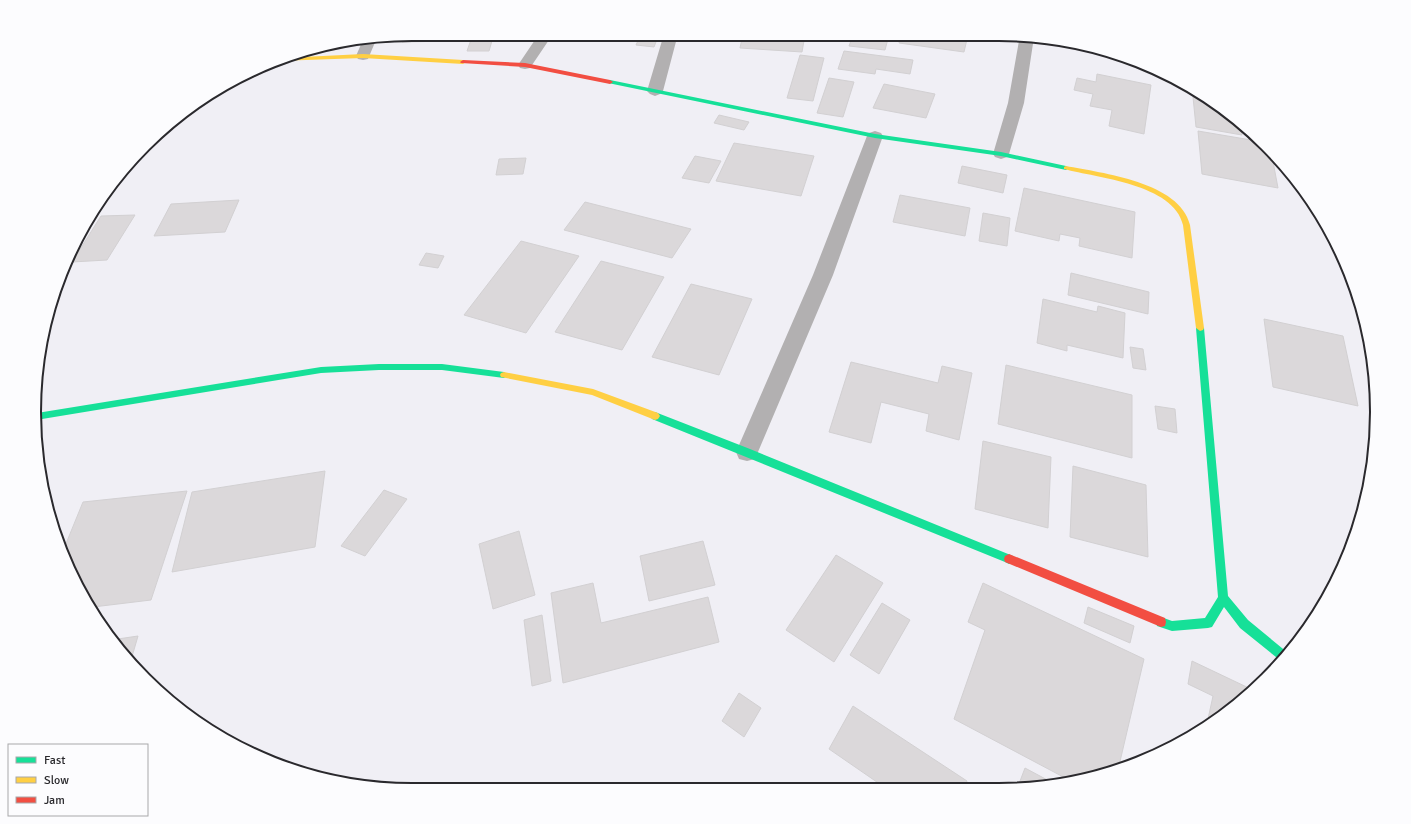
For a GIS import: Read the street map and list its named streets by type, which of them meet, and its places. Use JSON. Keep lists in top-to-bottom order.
{
  "legend": ["Fast", "Slow", "Jam"]
}
